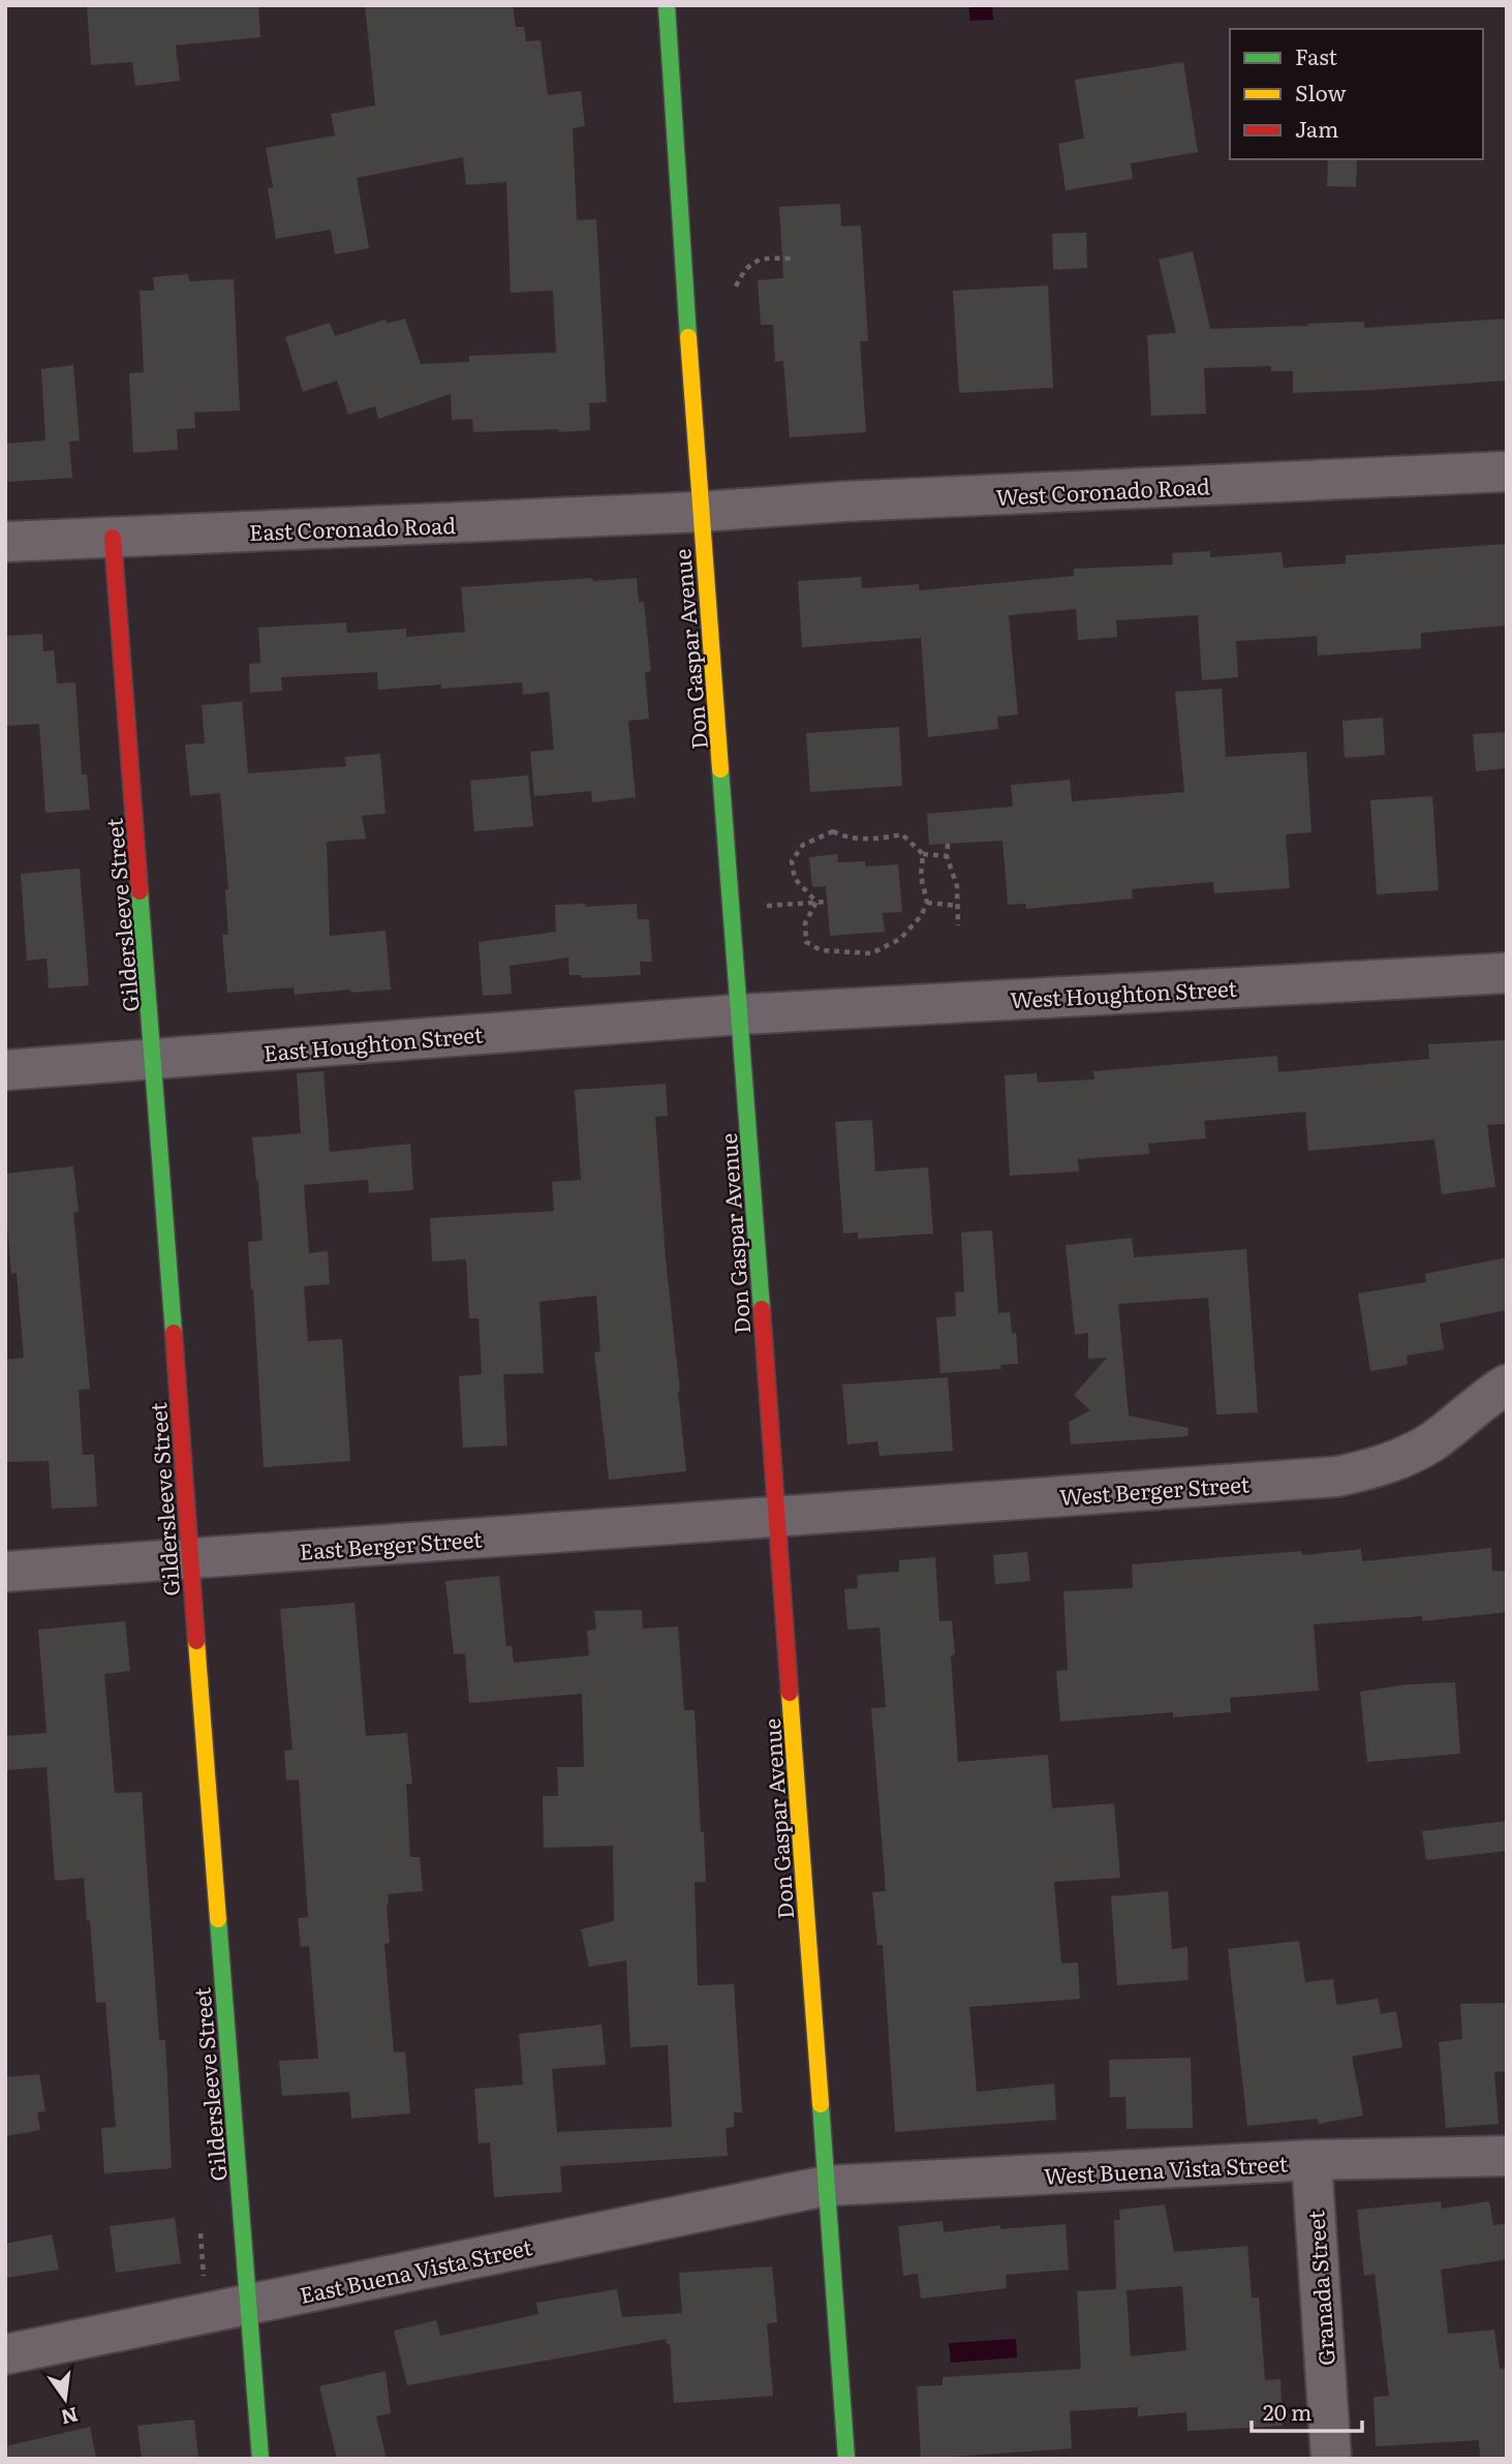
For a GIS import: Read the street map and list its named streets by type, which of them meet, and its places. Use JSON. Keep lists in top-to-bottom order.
{
  "streets": {
    "street": [
      "West Coronado Road",
      "East Coronado Road",
      "Don Gaspar Avenue",
      "Gildersleeve Street",
      "West Houghton Street",
      "East Houghton Street",
      "West Berger Street",
      "East Berger Street",
      "West Buena Vista Street",
      "East Buena Vista Street",
      "Granada Street"
    ]
  },
  "crossings": [
    ["West Coronado Road", "East Coronado Road"],
    ["West Coronado Road", "Don Gaspar Avenue"],
    ["East Coronado Road", "Don Gaspar Avenue"],
    ["East Coronado Road", "Gildersleeve Street"],
    ["Don Gaspar Avenue", "West Houghton Street"],
    ["Don Gaspar Avenue", "East Houghton Street"],
    ["Don Gaspar Avenue", "West Berger Street"],
    ["Don Gaspar Avenue", "East Berger Street"],
    ["Don Gaspar Avenue", "West Buena Vista Street"],
    ["Don Gaspar Avenue", "East Buena Vista Street"],
    ["Gildersleeve Street", "East Houghton Street"],
    ["Gildersleeve Street", "East Berger Street"],
    ["Gildersleeve Street", "East Buena Vista Street"],
    ["West Houghton Street", "East Houghton Street"],
    ["West Berger Street", "East Berger Street"],
    ["West Buena Vista Street", "East Buena Vista Street"],
    ["West Buena Vista Street", "Granada Street"]
  ],
  "legend": ["Fast", "Slow", "Jam"],
  "scale_bar": "20 m",
  "north": "bottom"
}
